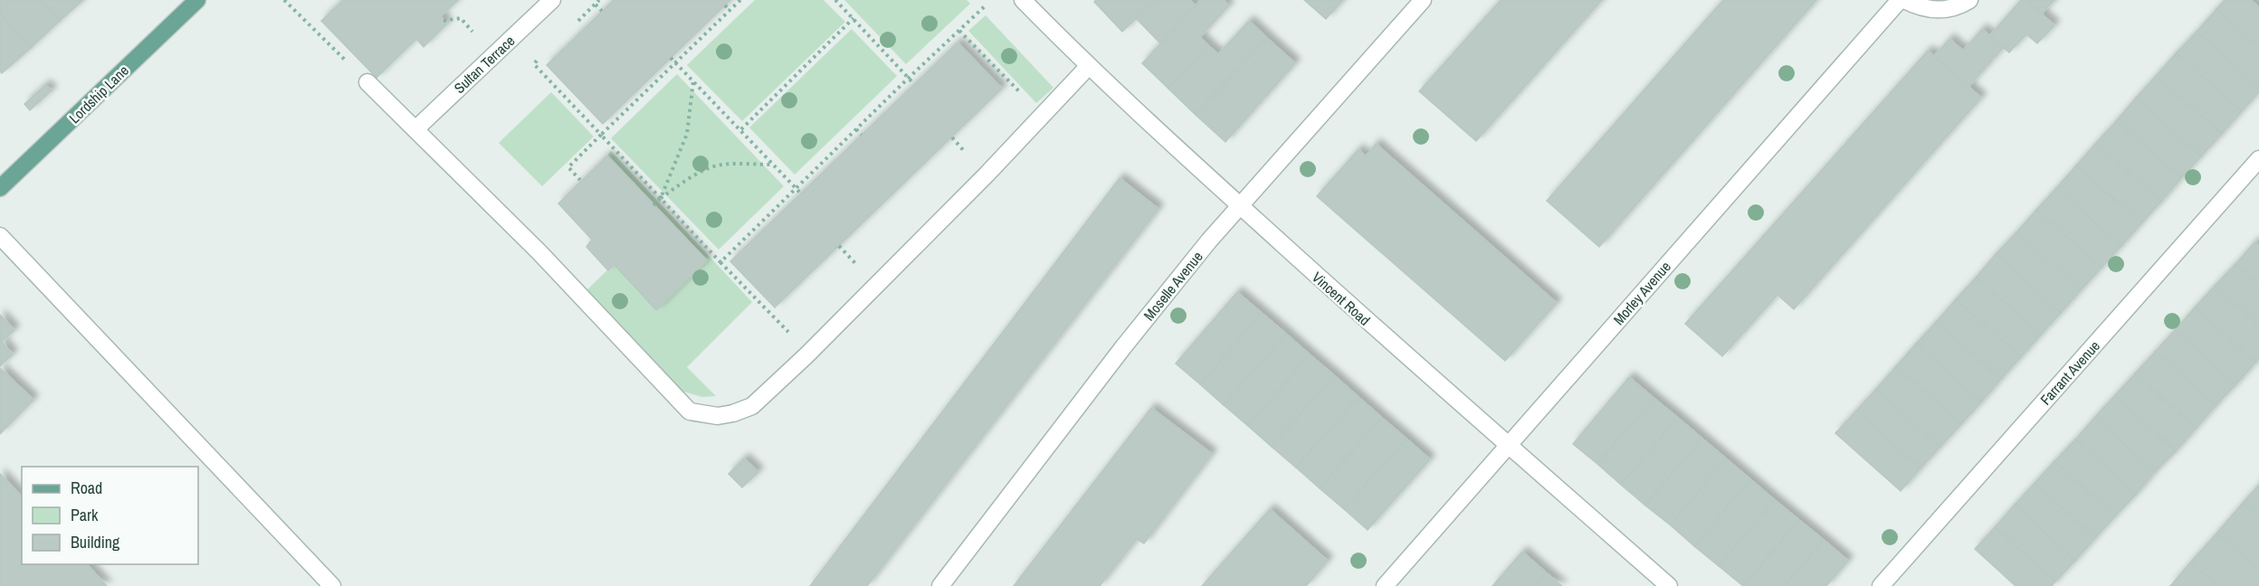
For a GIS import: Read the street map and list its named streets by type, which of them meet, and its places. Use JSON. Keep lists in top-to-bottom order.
{
  "streets": {
    "main road": ["Lordship Lane"],
    "street": [
      "Sultan Terrace",
      "Moselle Avenue",
      "Morley Avenue",
      "Vincent Road",
      "Farrant Avenue"
    ]
  },
  "crossings": [
    ["Moselle Avenue", "Vincent Road"],
    ["Morley Avenue", "Vincent Road"]
  ],
  "legend": ["Road", "Park", "Building"]
}
